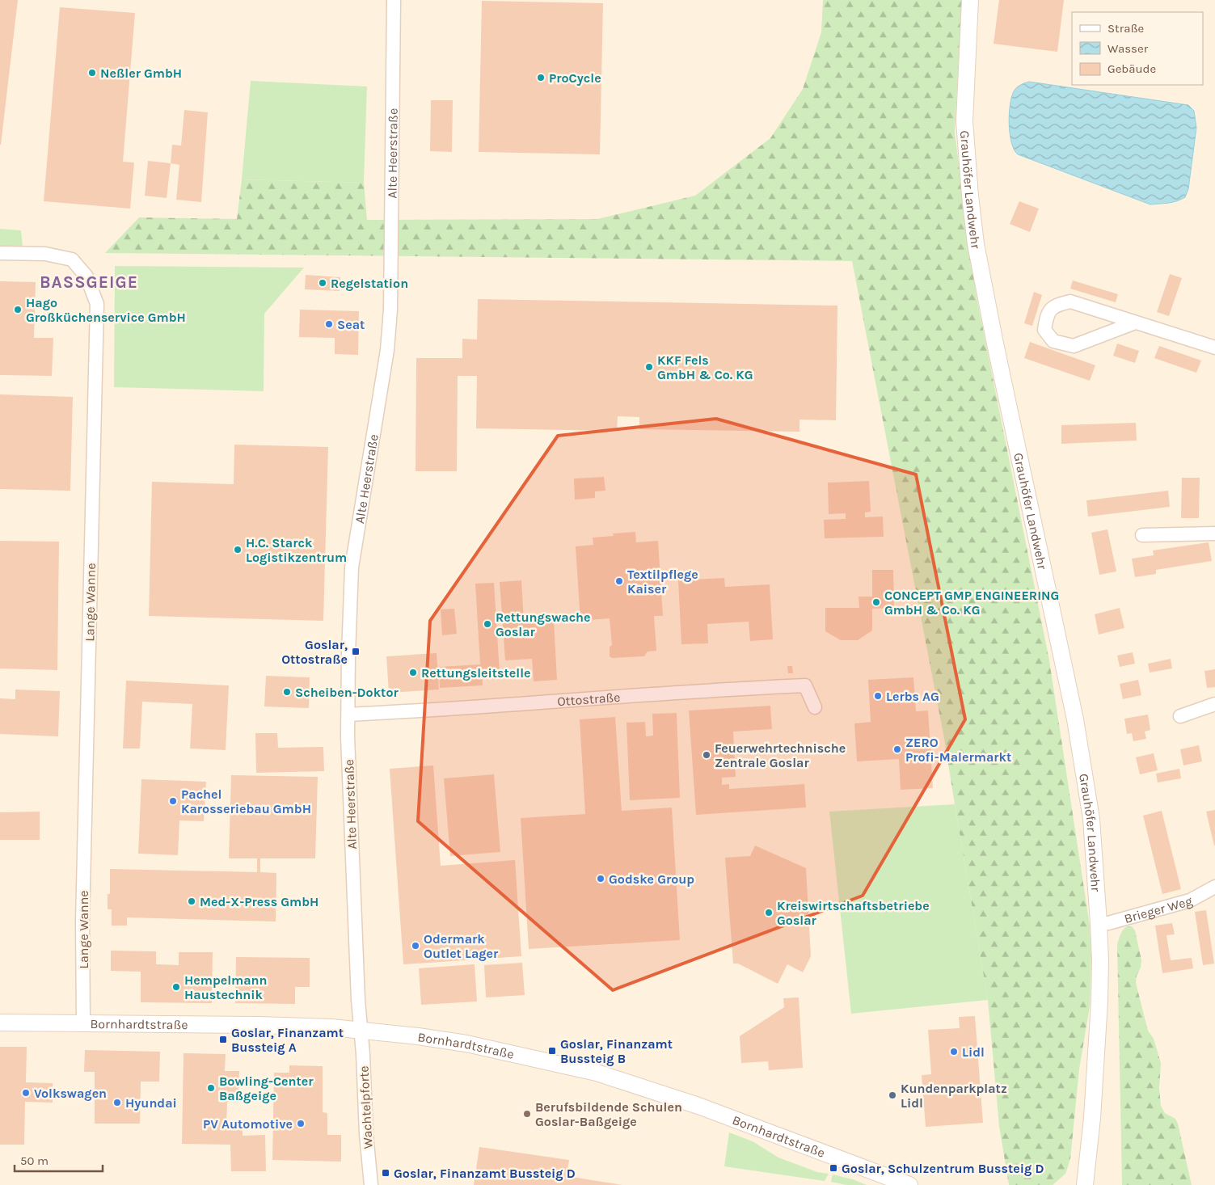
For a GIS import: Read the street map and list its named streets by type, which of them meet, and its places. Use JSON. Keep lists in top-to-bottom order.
{
  "streets": {
    "street": [
      "Alte Heerstraße",
      "Grauhöfer Landwehr",
      "Lange Wanne",
      "Ottostraße",
      "Brieger Weg",
      "Bornhardtstraße",
      "Wachtelpforte"
    ]
  },
  "crossings": [
    ["Alte Heerstraße", "Ottostraße"],
    ["Alte Heerstraße", "Bornhardtstraße"],
    ["Alte Heerstraße", "Wachtelpforte"],
    ["Grauhöfer Landwehr", "Brieger Weg"],
    ["Lange Wanne", "Bornhardtstraße"],
    ["Bornhardtstraße", "Wachtelpforte"]
  ],
  "districts": ["BASSGEIGE"],
  "places": {
    "other": [
      "Neßler GmbH",
      "ProCycle",
      "Regelstation",
      "Hago Großküchenservice GmbH",
      "Seat",
      "KKF Fels GmbH & Co. KG",
      "H.C. Starck Logistikzentrum",
      "Textilpflege Kaiser",
      "CONCEPT GMP ENGINEERING GmbH & Co. KG",
      "Rettungswache Goslar",
      "Rettungsleitstelle",
      "Scheiben-Doktor",
      "Lerbs AG",
      "ZERO Profi-Malermarkt",
      "Feuerwehrtechnische Zentrale Goslar",
      "Pachel Karosseriebau GmbH",
      "Godske Group",
      "Med-X-Press GmbH",
      "Kreiswirtschaftsbetriebe Goslar",
      "Odermark Outlet Lager",
      "Hempelmann Haustechnik",
      "Lidl",
      "Bowling-Center Baßgeige",
      "Volkswagen",
      "Kundenparkplatz Lidl",
      "Hyundai",
      "Berufsbildende Schulen Goslar-Baßgeige",
      "PV Automotive"
    ],
    "transit": [
      "Goslar, Ottostraße",
      "Goslar, Finanzamt Bussteig A",
      "Goslar, Finanzamt Bussteig B",
      "Goslar, Schulzentrum Bussteig D",
      "Goslar, Finanzamt Bussteig D"
    ]
  },
  "legend": ["Straße", "Wasser", "Gebäude"],
  "scale_bar": "50 m"
}
